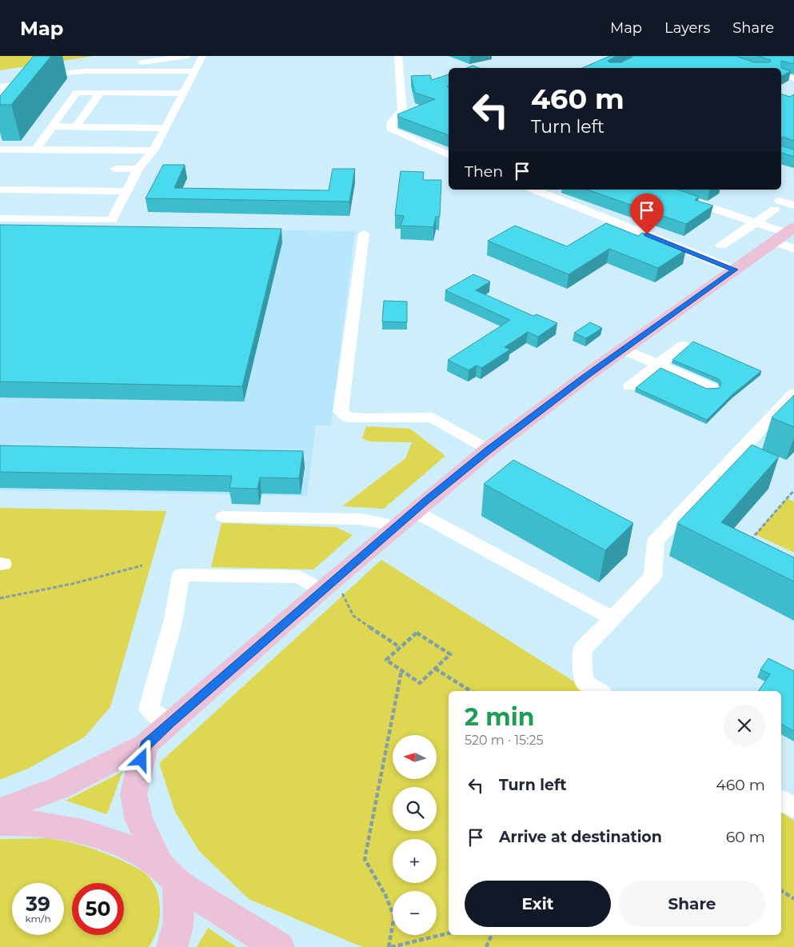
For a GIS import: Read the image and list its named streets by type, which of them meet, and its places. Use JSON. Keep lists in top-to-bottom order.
{
  "north": "left",
  "page": {
    "header": "Map",
    "nav": ["Map", "Layers", "Share"],
    "turn": ["460 m", "Turn left"],
    "then": "Then",
    "heading": ["2 min", "520 m · 15:25"],
    "map_buttons": ["+", "−"],
    "list": [
      {
        "name": "Turn left",
        "value": "460 m"
      },
      {
        "name": "Arrive at destination",
        "value": "60 m"
      }
    ],
    "buttons": ["Exit", "Share"],
    "speed": "39 km/h",
    "limit": "50"
  }
}
